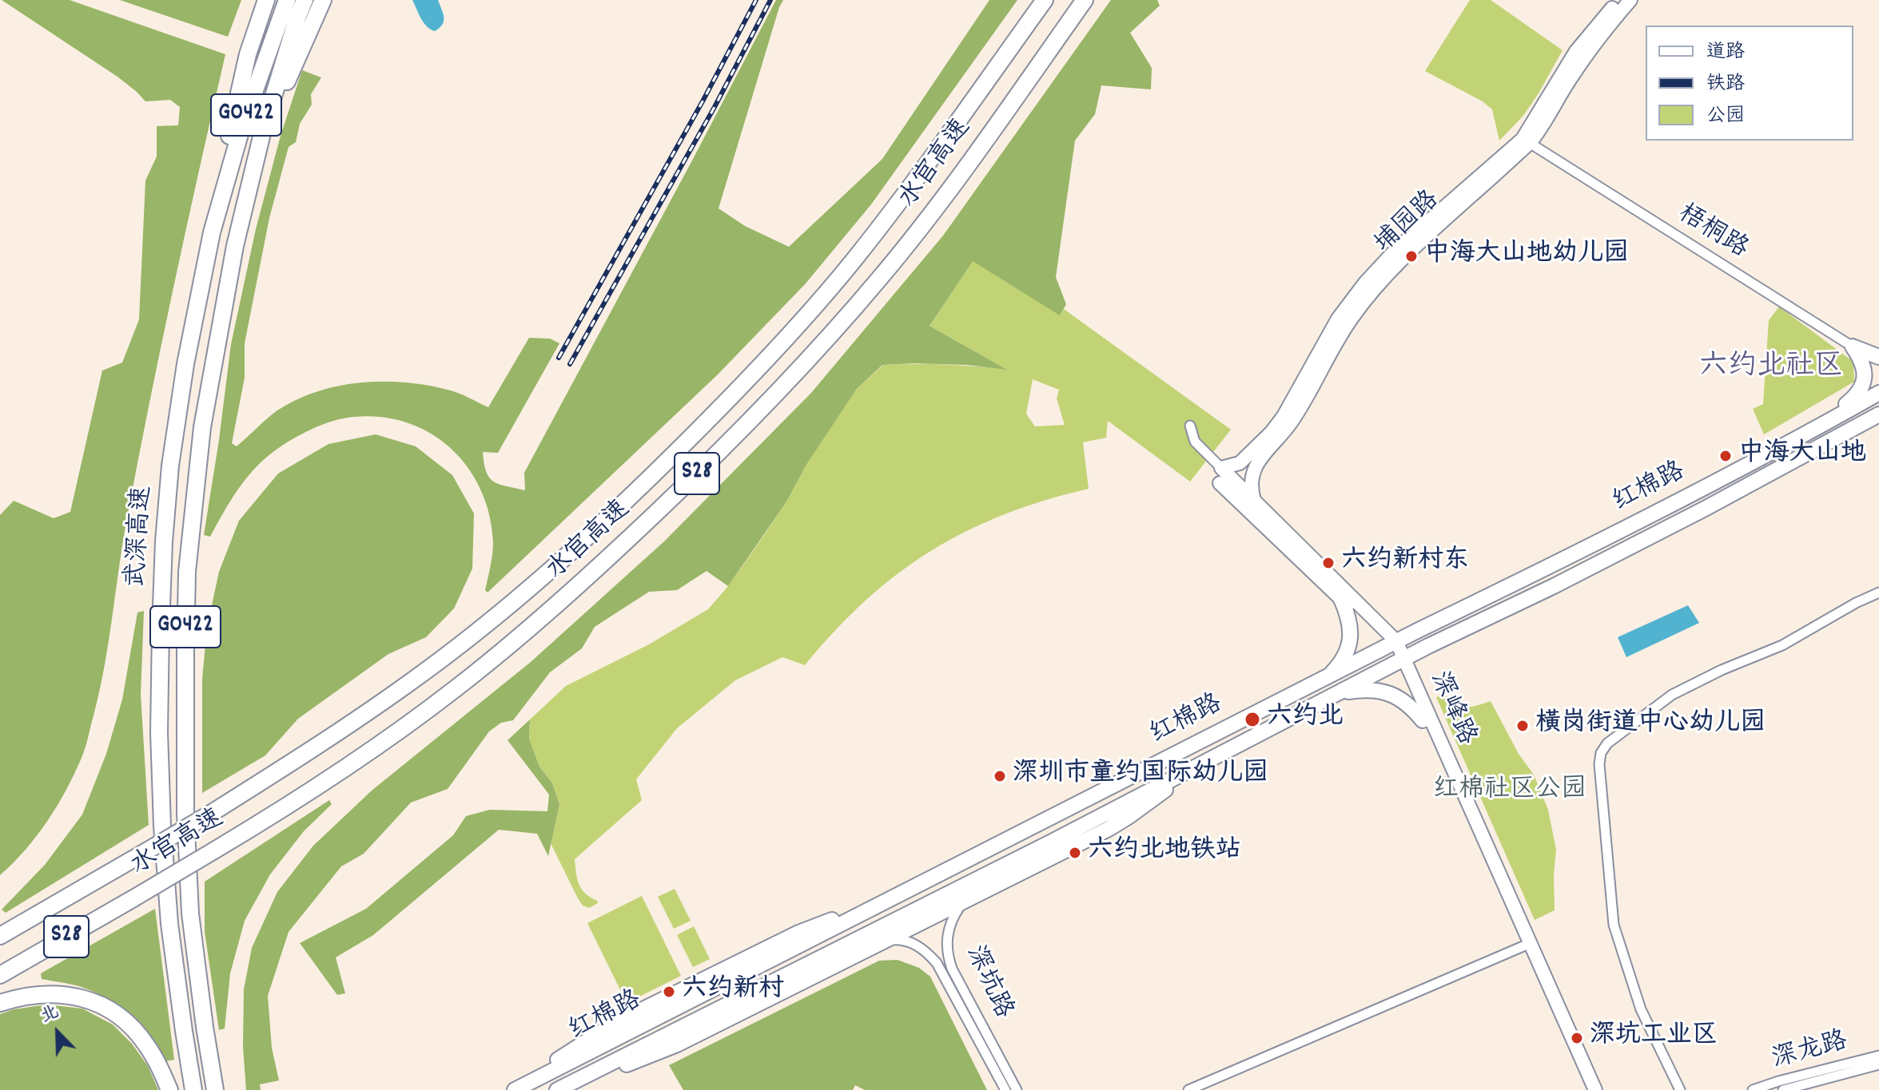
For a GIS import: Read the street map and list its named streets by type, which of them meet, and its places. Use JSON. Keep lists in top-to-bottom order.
{
  "streets": {
    "highway": [
      "G0422",
      "水官高速",
      "S28",
      "武深高速"
    ],
    "main road": ["红棉路"],
    "street": [
      "埔园路",
      "梧桐路",
      "深峰路",
      "深坑路",
      "深龙路"
    ]
  },
  "crossings": [
    ["埔园路", "梧桐路"],
    ["埔园路", "深峰路"],
    ["红棉路", "深峰路"]
  ],
  "districts": ["六约北社区"],
  "parks": ["红棉社区公园"],
  "places": [
    "中海大山地幼儿园",
    "中海大山地",
    "六约新村东",
    "六约北",
    "横岗街道中心幼儿园",
    "深圳市童约国际幼儿园",
    "六约北地铁站",
    "六约新村",
    "深坑工业区"
  ],
  "legend": ["道路", "铁路", "公园"],
  "north": "top left"
}
